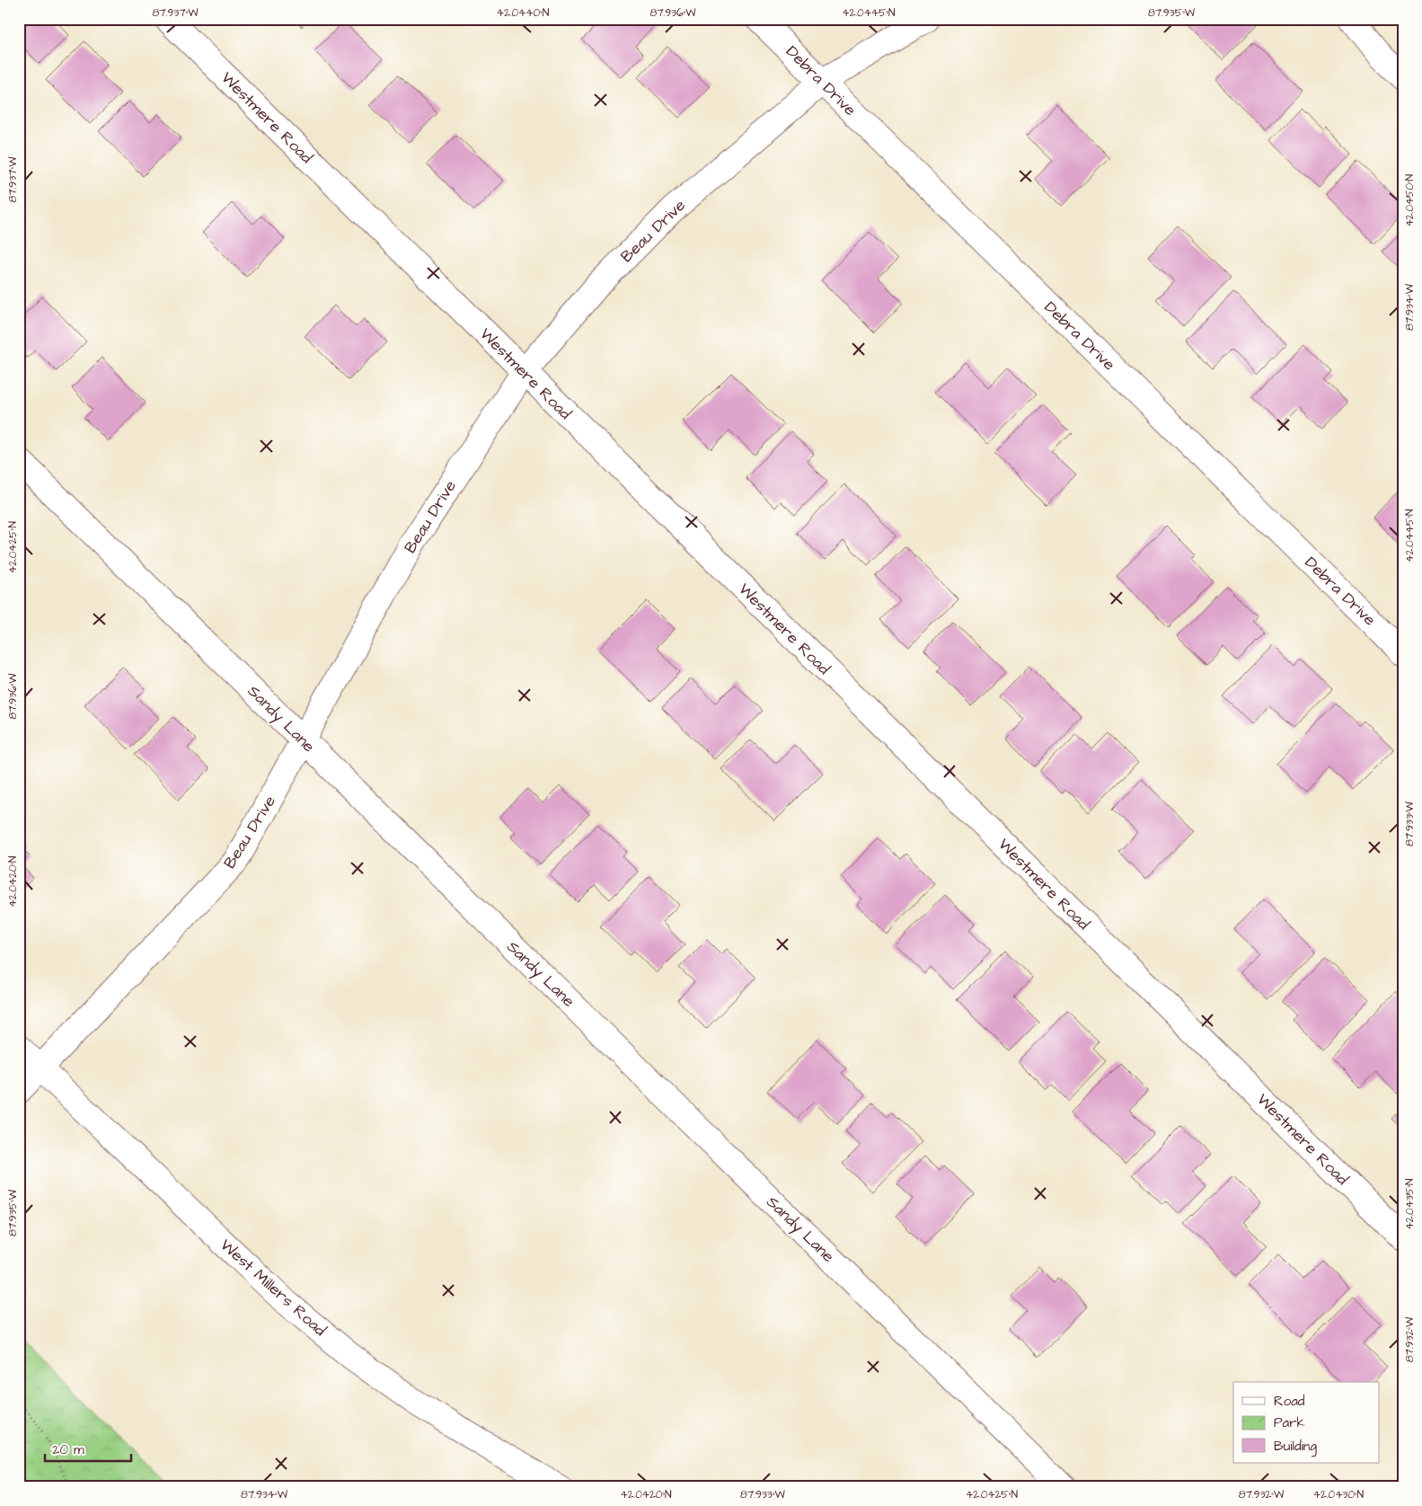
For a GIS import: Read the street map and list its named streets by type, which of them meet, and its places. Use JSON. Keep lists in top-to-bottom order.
{
  "streets": {
    "street": [
      "Debra Drive",
      "Westmere Road",
      "Beau Drive",
      "Sandy Lane",
      "West Millers Road"
    ]
  },
  "crossings": [
    ["Debra Drive", "Beau Drive"],
    ["Westmere Road", "Beau Drive"],
    ["Beau Drive", "Sandy Lane"],
    ["Beau Drive", "West Millers Road"]
  ],
  "legend": ["Road", "Park", "Building"],
  "scale_bar": "20 m",
  "coordinates": [
    "87.937°W",
    "42.0440°N",
    "87.936°W",
    "42.0445°N",
    "87.935°W",
    "42.0450°N",
    "87.934°W",
    "42.0425°N",
    "87.933°W",
    "42.0420°N",
    "42.0435°N",
    "87.932°W",
    "42.0430°N"
  ]
}
